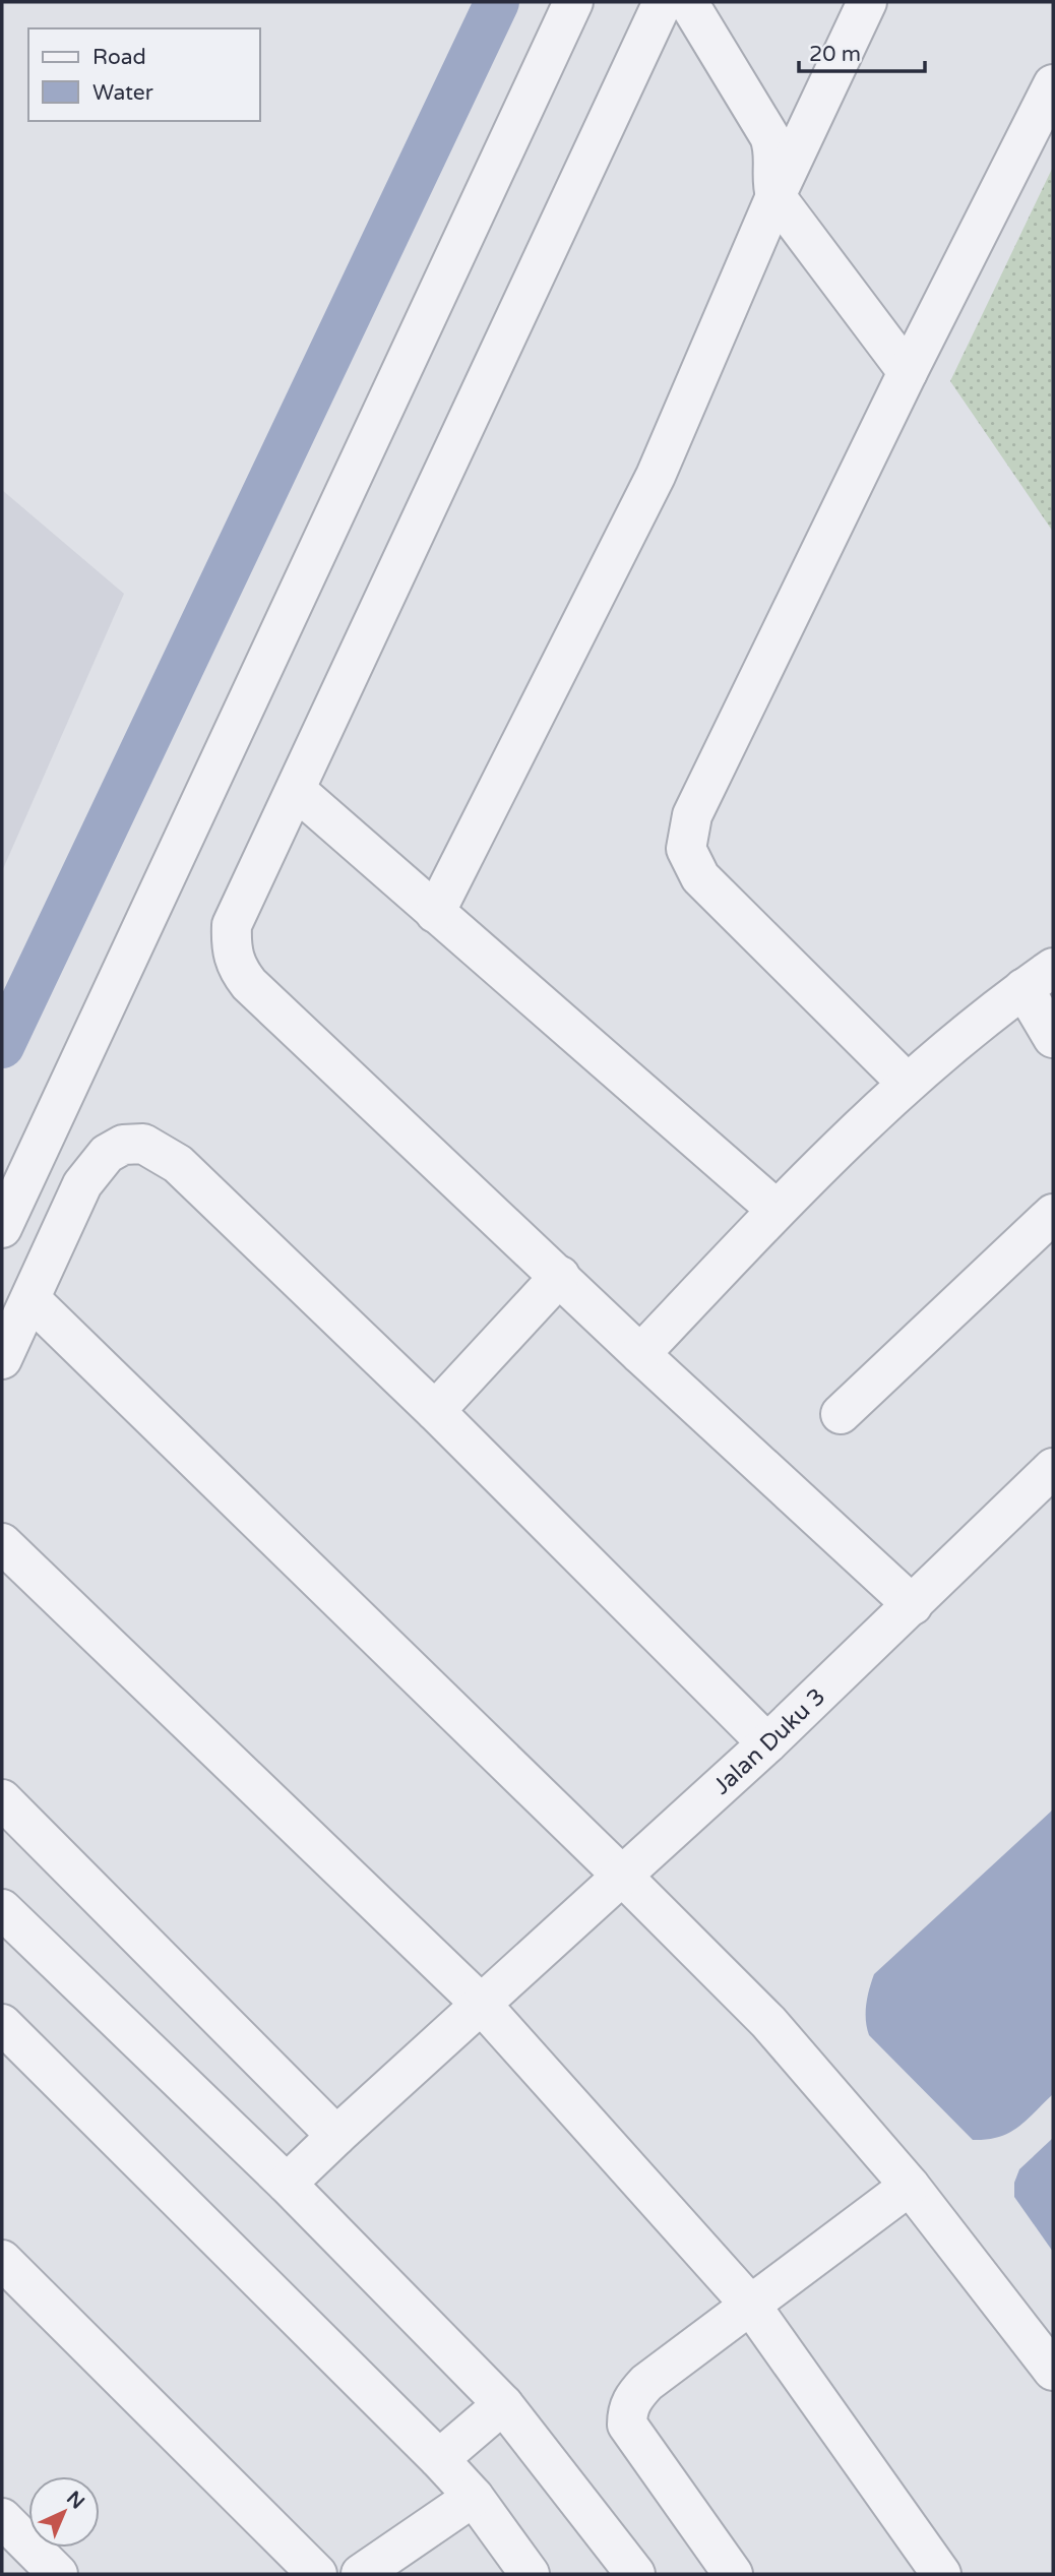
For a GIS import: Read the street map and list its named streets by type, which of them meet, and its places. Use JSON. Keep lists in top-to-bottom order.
{
  "streets": {
    "street": ["Jalan Duku 3"]
  },
  "legend": ["Road", "Water"],
  "scale_bar": "20 m",
  "north": "top right"
}
